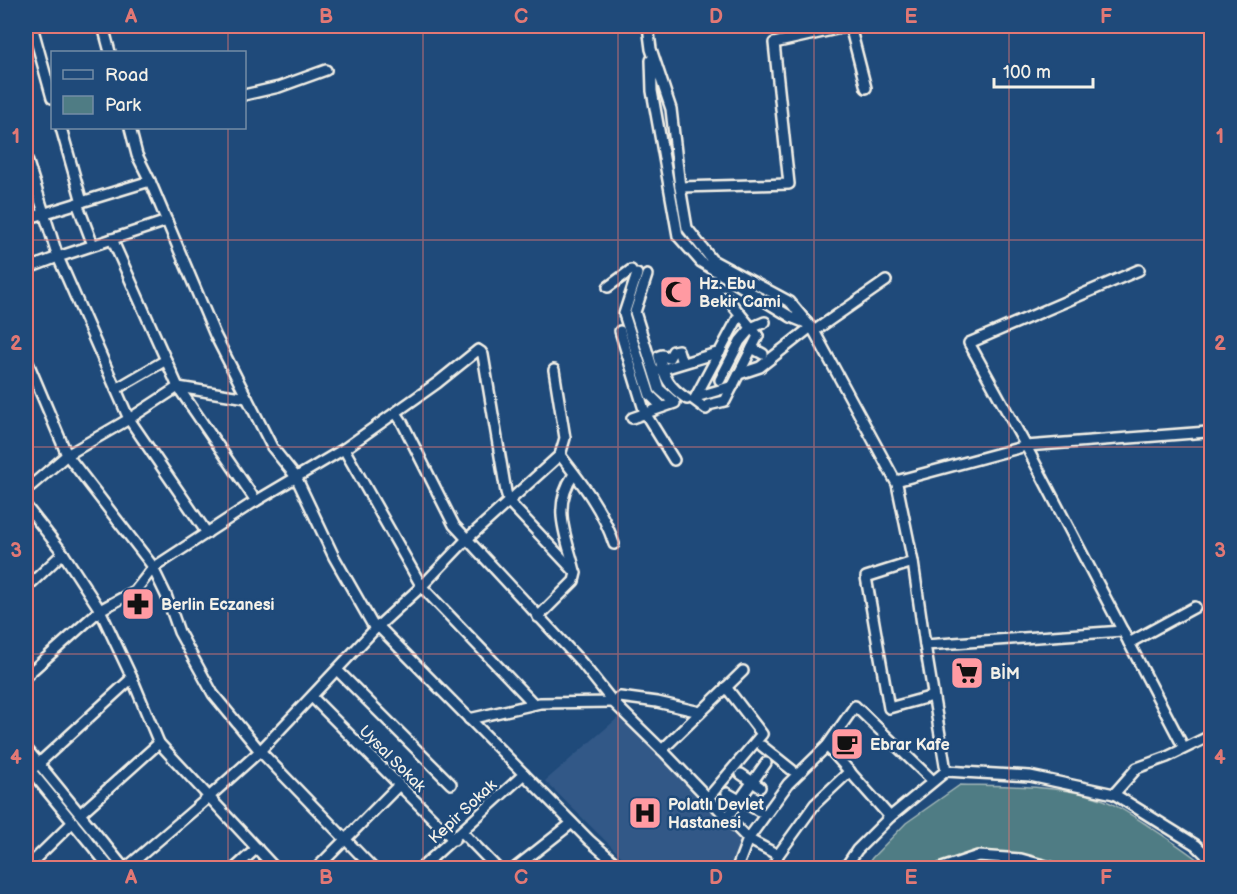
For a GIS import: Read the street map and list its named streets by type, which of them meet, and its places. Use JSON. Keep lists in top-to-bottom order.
{
  "streets": {
    "street": ["Uysal Sokak", "Kepir Sokak"]
  },
  "crossings": [
    ["Uysal Sokak", "Kepir Sokak"]
  ],
  "places": {
    "mosque": ["Hz. Ebu Bekir Cami"],
    "pharmacy": ["Berlin Eczanesi"],
    "supermarket": ["BİM"],
    "cafe": ["Ebrar Kafe"],
    "hospital": ["Polatlı Devlet Hastanesi"]
  },
  "legend": ["Road", "Park"],
  "scale_bar": "100 m",
  "grid": {
    "columns": [
      "A",
      "B",
      "C",
      "D",
      "E",
      "F"
    ],
    "rows": [
      "1",
      "2",
      "3",
      "4"
    ]
  }
}
